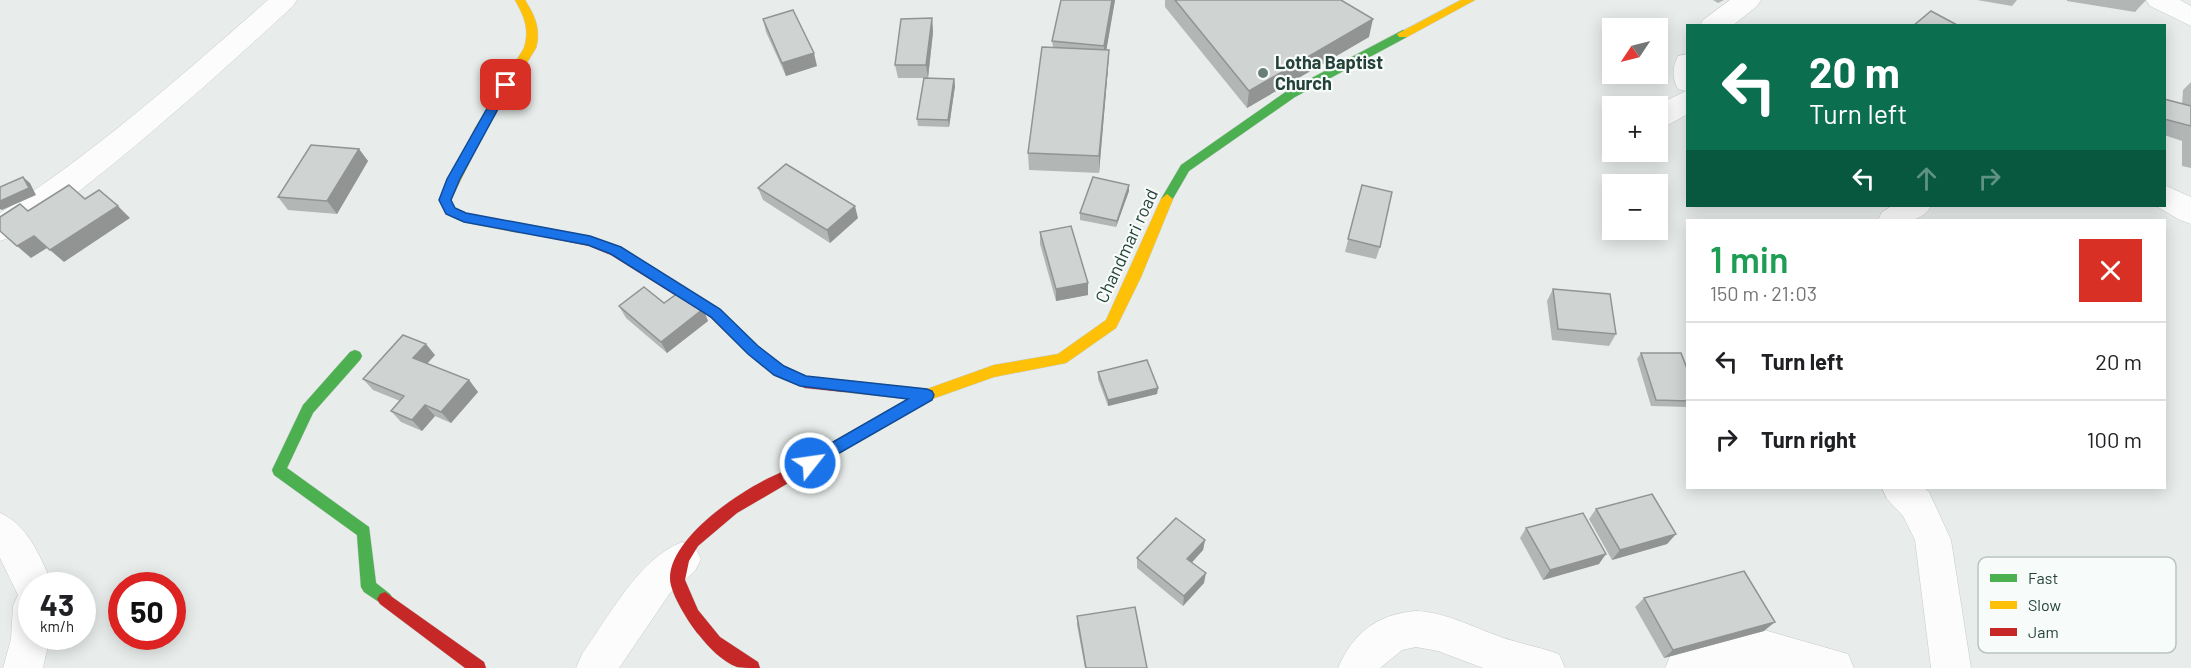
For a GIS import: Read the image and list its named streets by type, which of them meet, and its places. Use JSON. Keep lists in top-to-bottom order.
{
  "streets": {
    "street": ["Chandmari road"]
  },
  "places": ["Lotha Baptist Church"],
  "legend": ["Fast", "Slow", "Jam"],
  "north": "bottom left",
  "page": {
    "map_buttons": ["+", "−"],
    "turn": ["20 m", "Turn left"],
    "heading": ["1 min", "150 m · 21:03"],
    "list": [
      {
        "name": "Turn left",
        "value": "20 m"
      },
      {
        "name": "Turn right",
        "value": "100 m"
      }
    ],
    "speed": "43 km/h",
    "limit": "50"
  }
}
